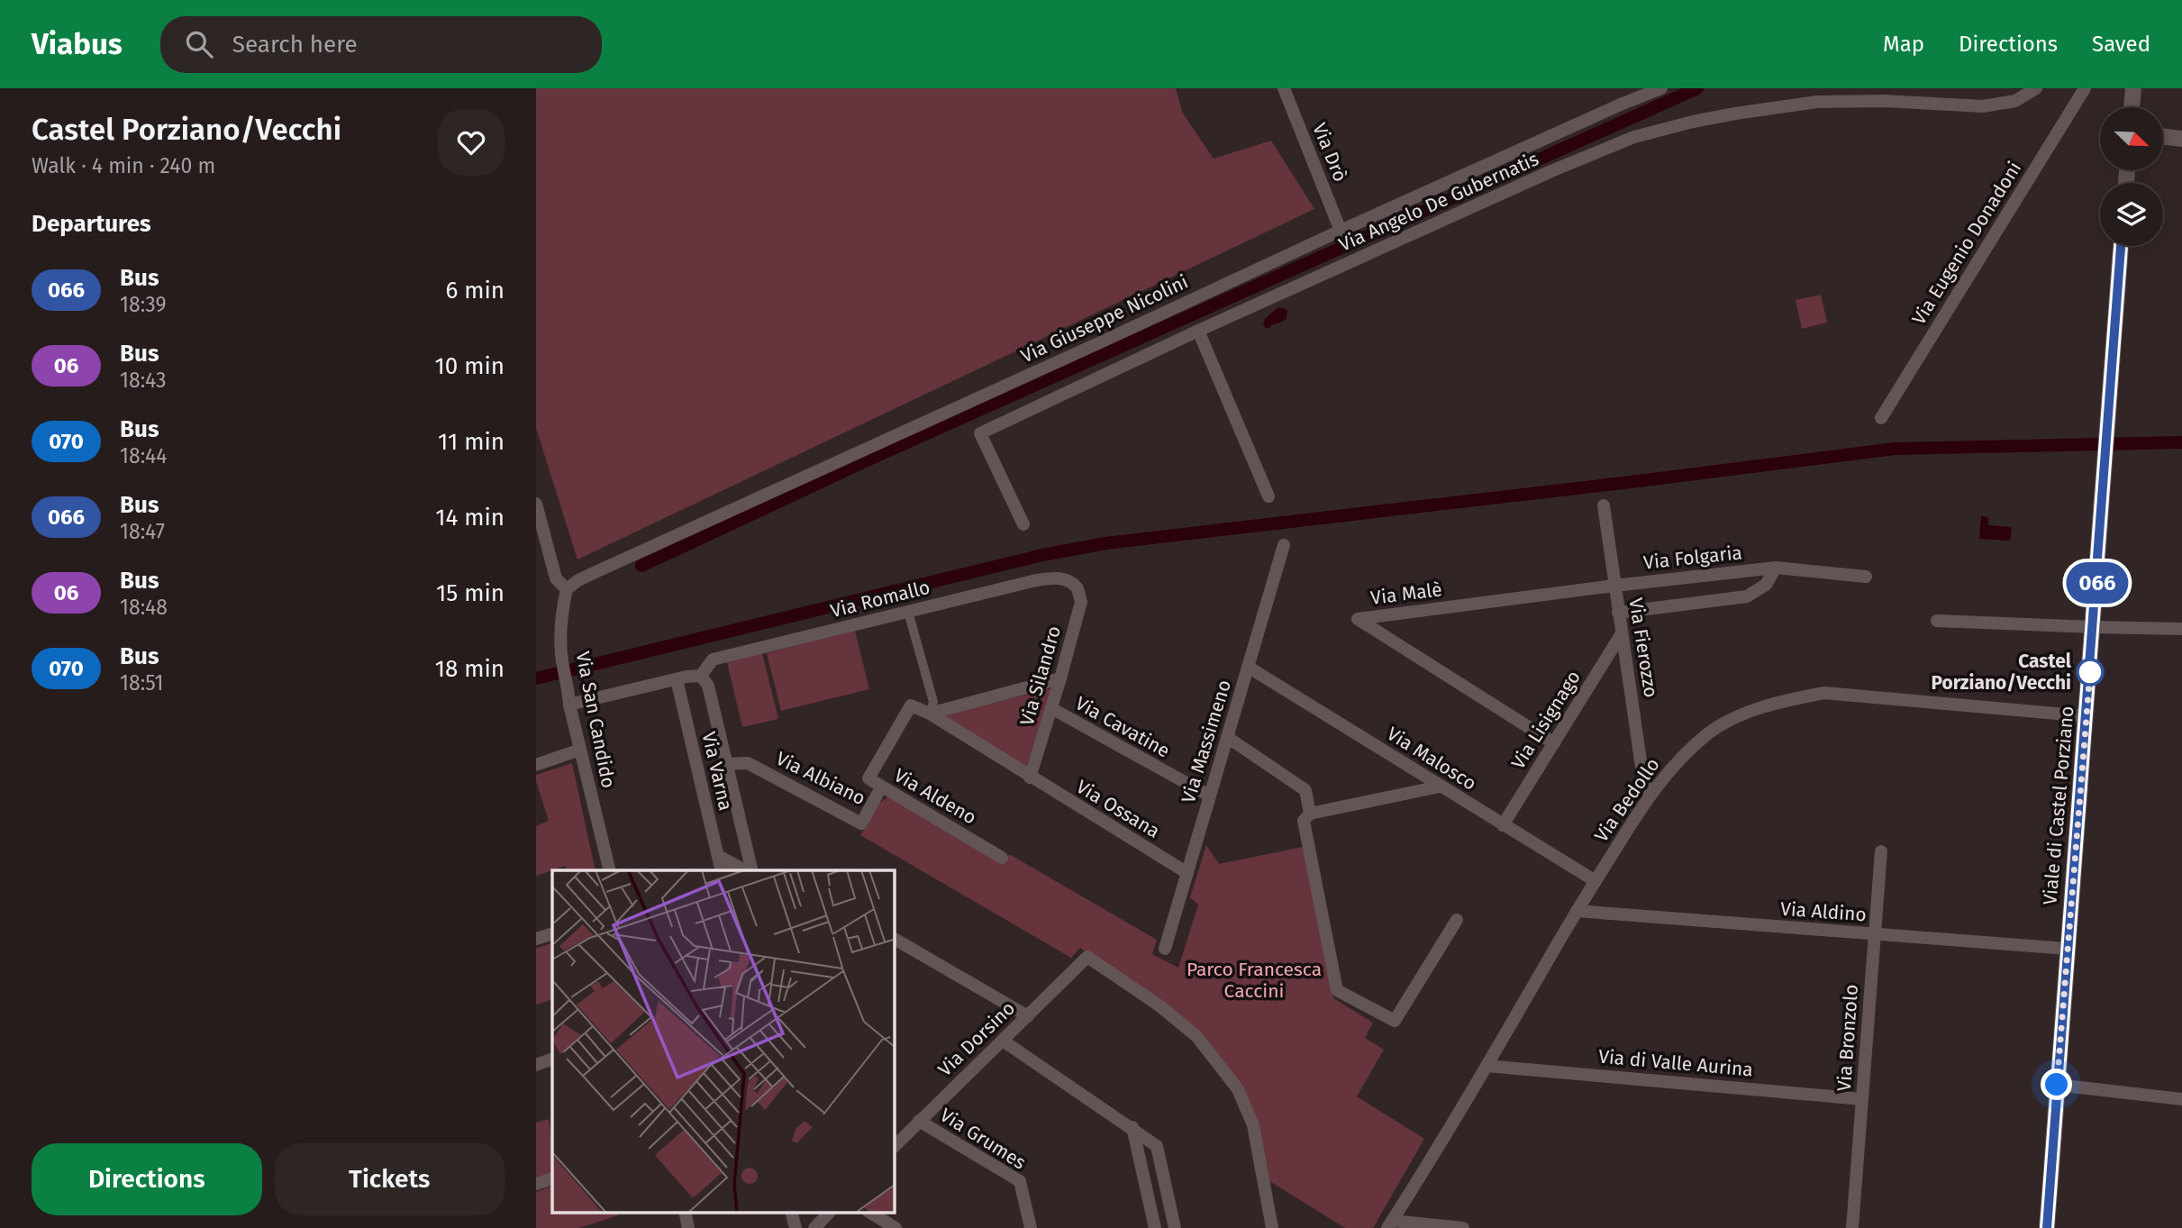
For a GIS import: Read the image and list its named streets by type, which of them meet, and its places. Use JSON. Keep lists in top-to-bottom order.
{
  "streets": {
    "street": [
      "Via Drò",
      "Via Angelo De Gubernatis",
      "Via Eugenio Donadoni",
      "Via Giuseppe Nicolini",
      "Via Folgaria",
      "Via Malè",
      "Via Romallo",
      "Via Fierozzo",
      "Via Silandro",
      "Via San Candido",
      "Via Lisignago",
      "Via Cavatine",
      "Via Massimeno",
      "Via Malosco",
      "Via Varna",
      "Via Albiano",
      "Via Aldeno",
      "Via Bedollo",
      "Viale di Castel Porziano",
      "Via Ossana",
      "Via Aldino",
      "Via Bronzolo",
      "Via Dorsino",
      "Via di Valle Aurina",
      "Via Grumes"
    ]
  },
  "crossings": [
    ["Via Drò", "Via Giuseppe Nicolini"],
    ["Via Giuseppe Nicolini", "Via San Candido"],
    ["Via Folgaria", "Via Malè"],
    ["Via Folgaria", "Via Fierozzo"],
    ["Via Malè", "Via Fierozzo"],
    ["Via Malè", "Via Lisignago"],
    ["Via Romallo", "Via Silandro"],
    ["Via Fierozzo", "Via Lisignago"],
    ["Via Fierozzo", "Via Bedollo"],
    ["Via Silandro", "Via Cavatine"],
    ["Via Silandro", "Via Ossana"],
    ["Via Lisignago", "Via Malosco"],
    ["Via Cavatine", "Via Massimeno"],
    ["Via Massimeno", "Via Malosco"],
    ["Via Massimeno", "Via Ossana"],
    ["Via Malosco", "Via Bedollo"],
    ["Via Albiano", "Via Aldeno"],
    ["Via Aldeno", "Via Ossana"],
    ["Via Bedollo", "Viale di Castel Porziano"],
    ["Via Bedollo", "Via Aldino"],
    ["Via Bedollo", "Via di Valle Aurina"],
    ["Viale di Castel Porziano", "Via Aldino"],
    ["Via Aldino", "Via Bronzolo"],
    ["Via Bronzolo", "Via di Valle Aurina"],
    ["Via Dorsino", "Via Grumes"]
  ],
  "parks": ["Parco Francesca Caccini"],
  "places": ["Castel Porziano/Vecchi"],
  "lines": ["bus line 066"],
  "north": "bottom right",
  "page": {
    "header": "Viabus",
    "search": "Search here",
    "nav": ["Map", "Directions", "Saved"],
    "heading": [
      ["Castel Porziano/Vecchi", "Walk · 4 min · 240 m"],
      "Departures"
    ],
    "on_map": "066",
    "list": [
      {
        "mark": "066",
        "name": "Bus",
        "note": "18:39",
        "value": "6 min"
      },
      {
        "mark": "06",
        "name": "Bus",
        "note": "18:43",
        "value": "10 min"
      },
      {
        "mark": "070",
        "name": "Bus",
        "note": "18:44",
        "value": "11 min"
      },
      {
        "mark": "066",
        "name": "Bus",
        "note": "18:47",
        "value": "14 min"
      },
      {
        "mark": "06",
        "name": "Bus",
        "note": "18:48",
        "value": "15 min"
      },
      {
        "mark": "070",
        "name": "Bus",
        "note": "18:51",
        "value": "18 min"
      }
    ],
    "buttons": ["Directions", "Tickets"]
  }
}
